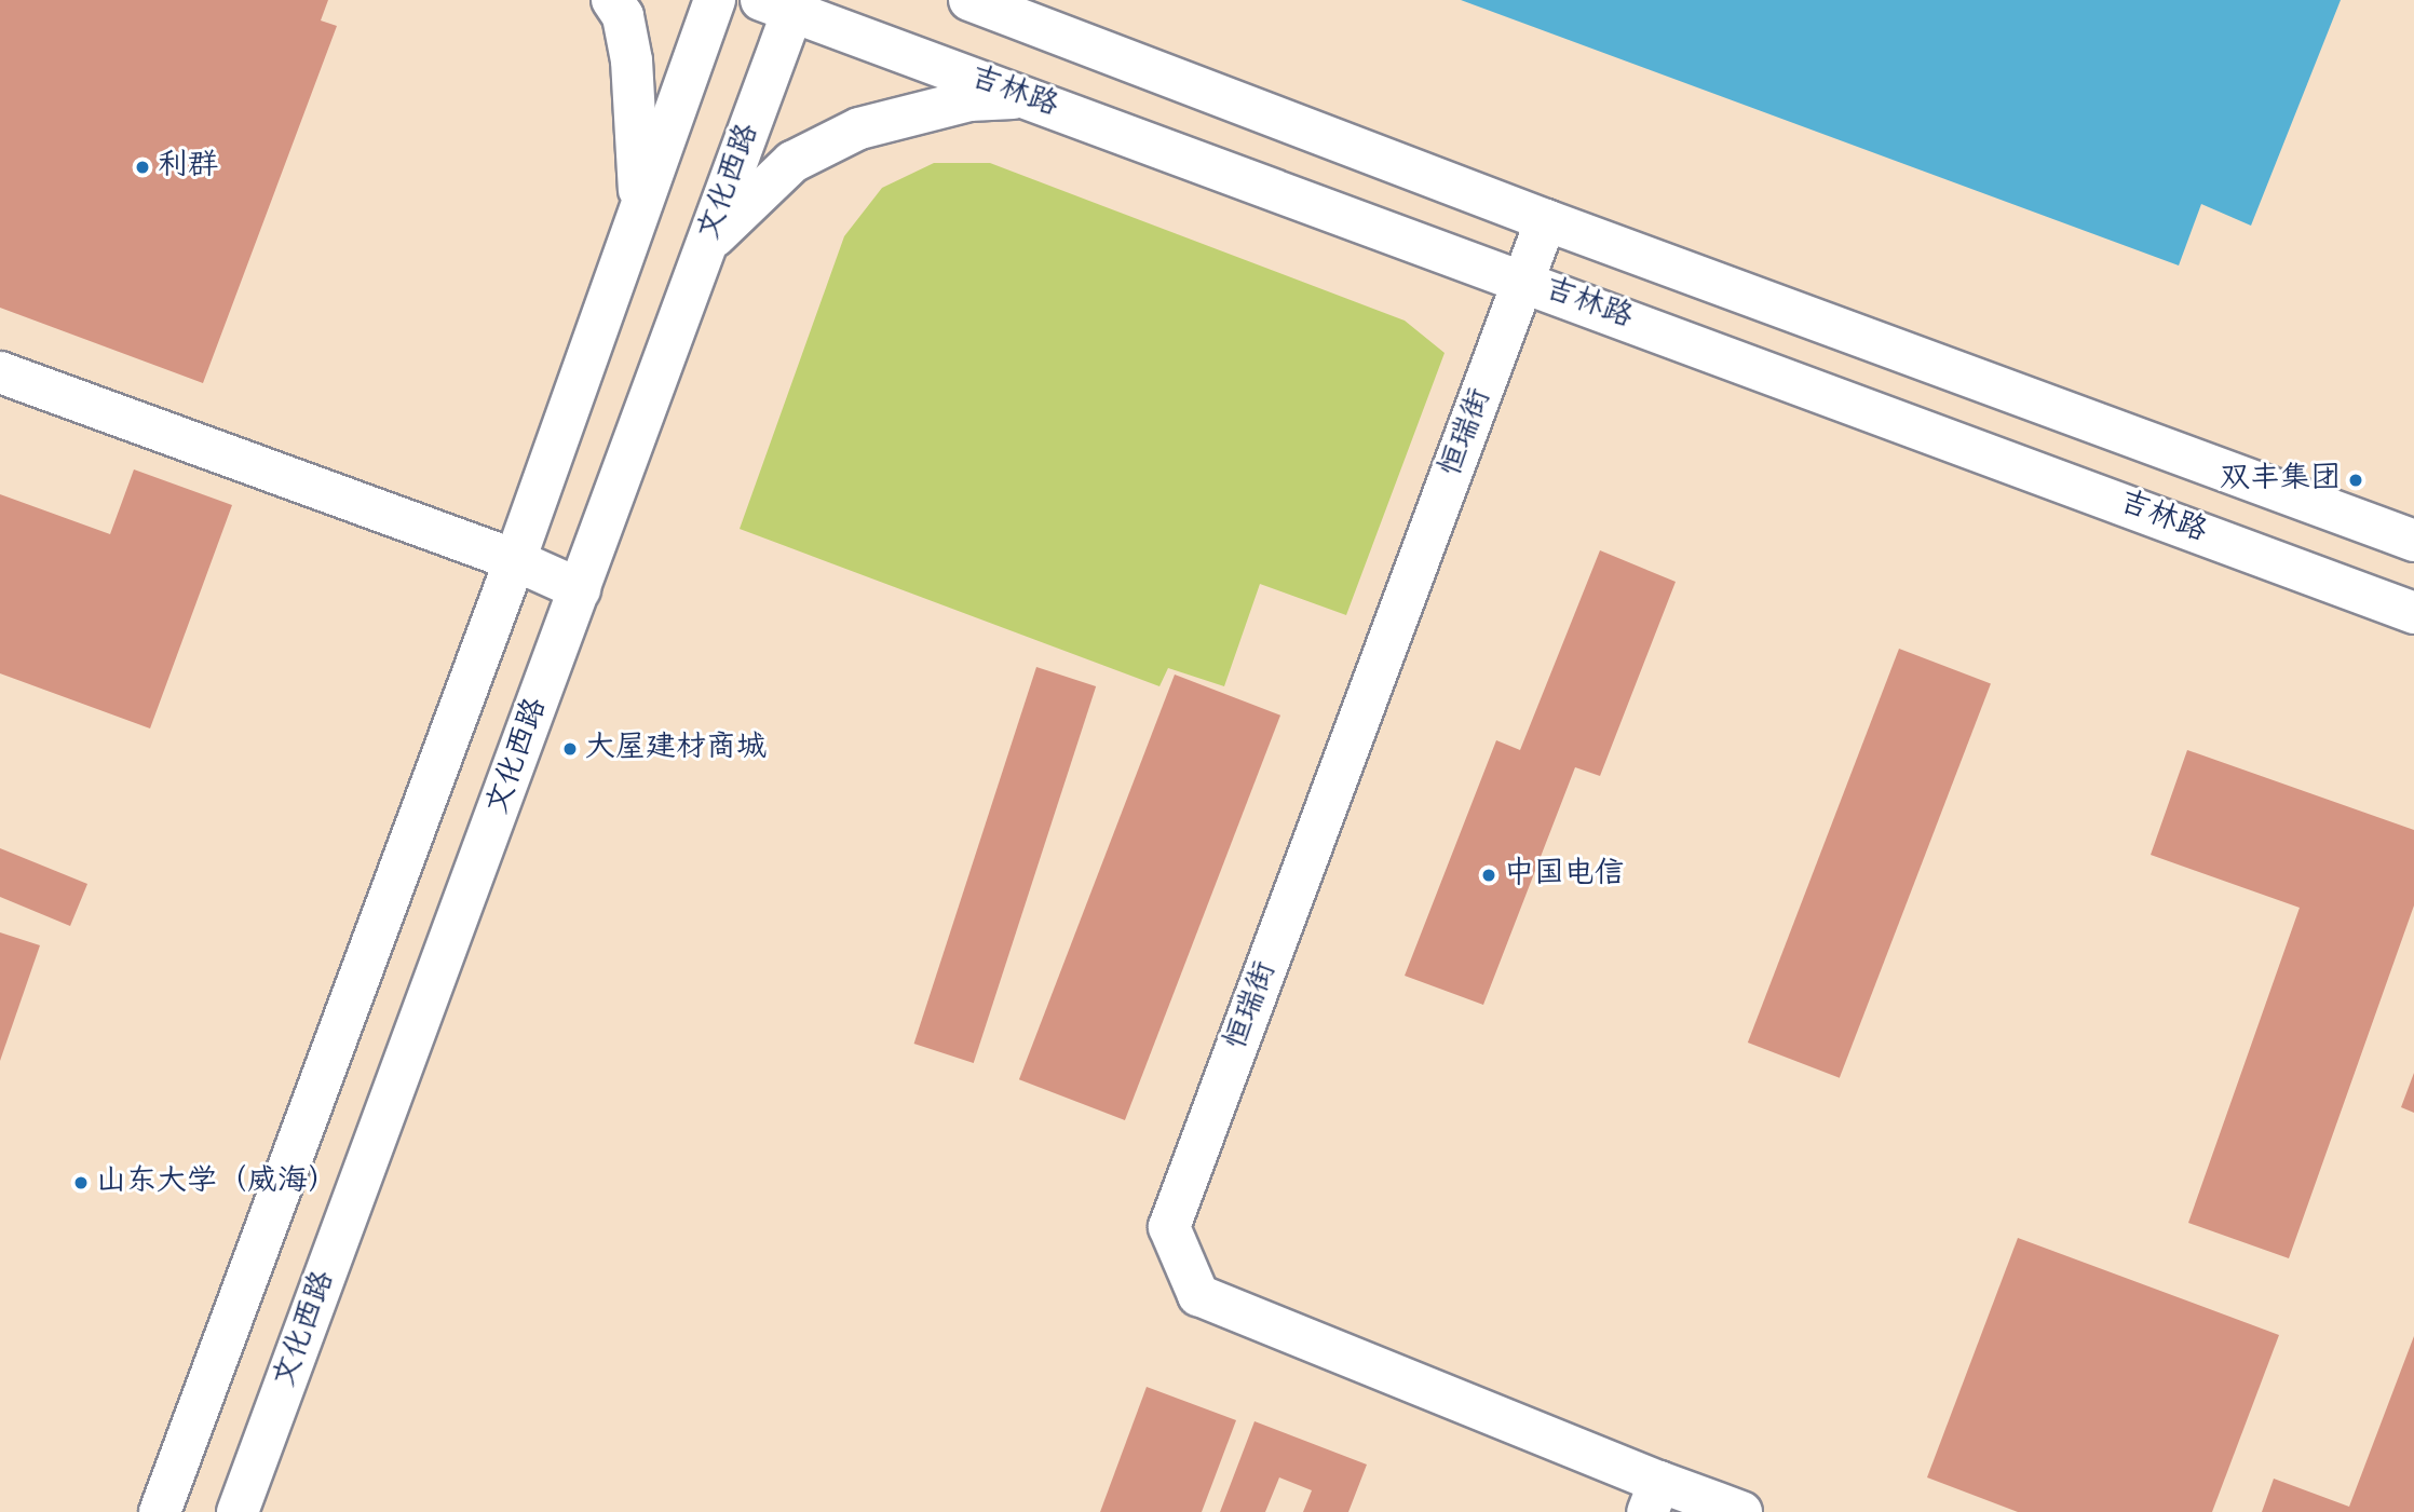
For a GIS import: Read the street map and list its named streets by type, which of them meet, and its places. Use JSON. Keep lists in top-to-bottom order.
{
  "streets": {
    "main road": ["吉林路", "文化西路", "恒瑞街"]
  },
  "crossings": [
    ["吉林路", "文化西路"],
    ["吉林路", "恒瑞街"]
  ],
  "places": [
    "利群",
    "双丰集团",
    "大屋建材商城",
    "中国电信",
    "山东大学（威海）"
  ]
}
